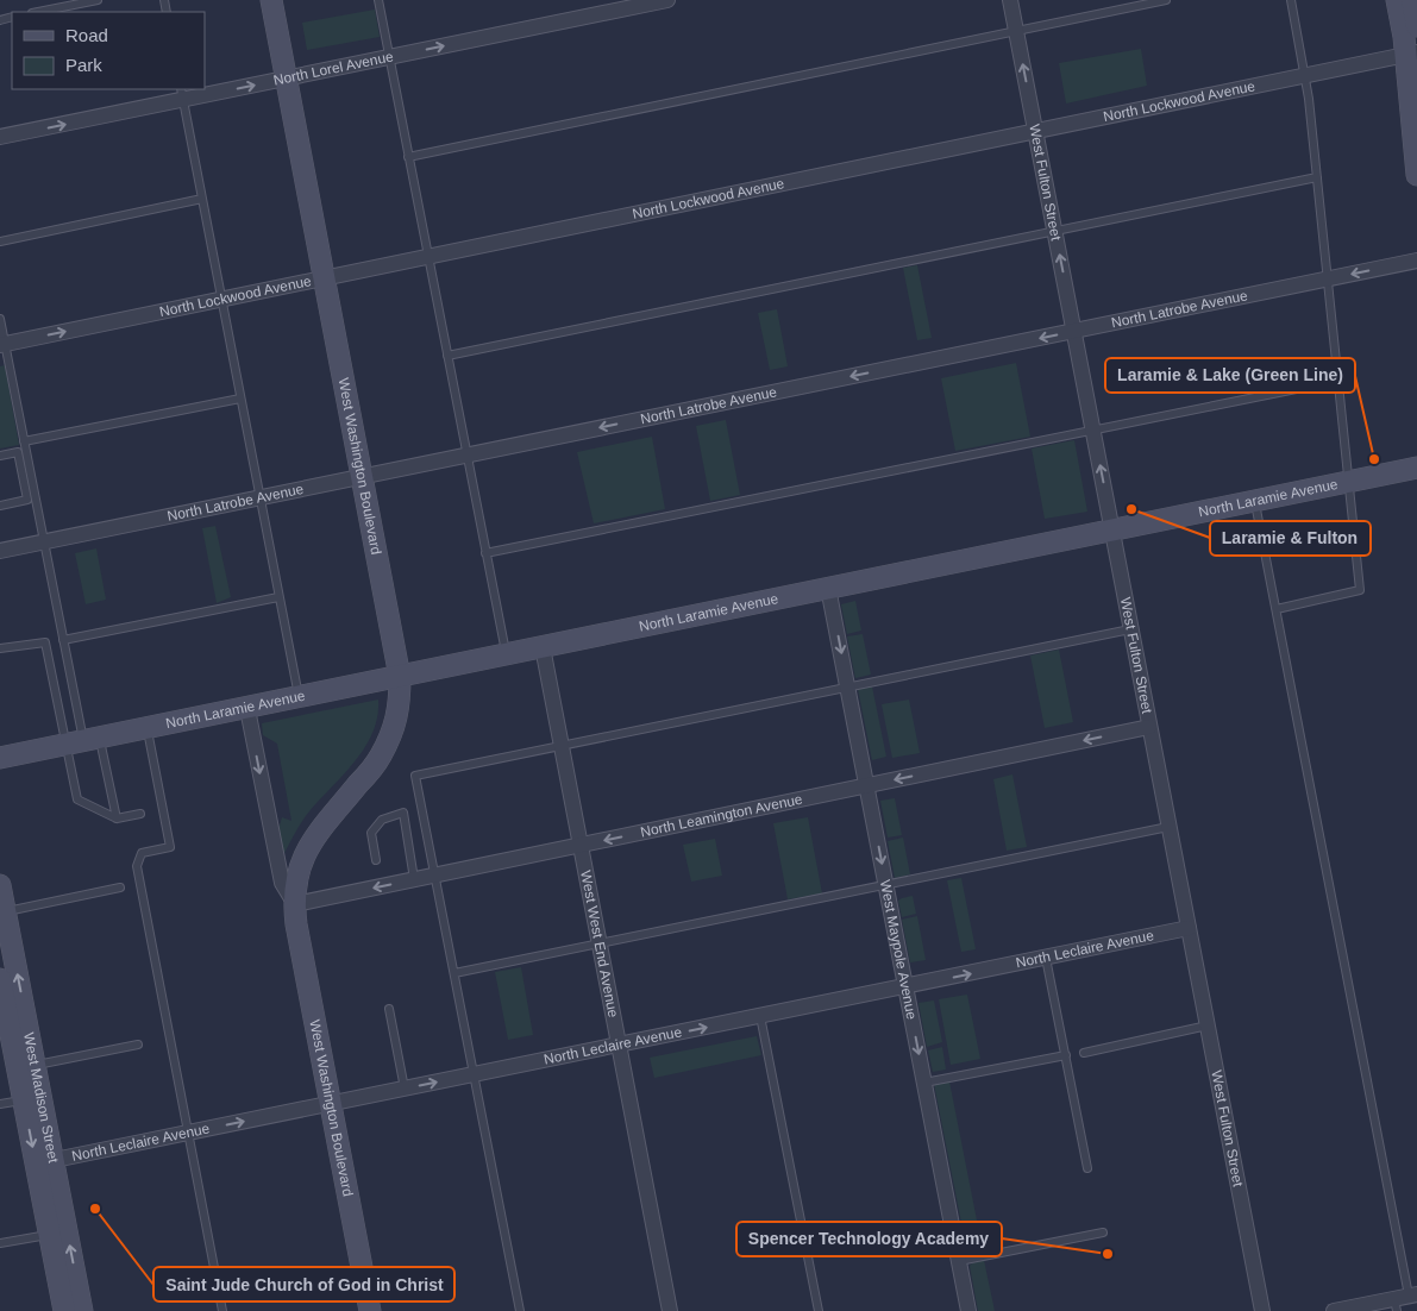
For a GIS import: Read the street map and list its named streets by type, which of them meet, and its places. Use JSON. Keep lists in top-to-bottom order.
{
  "streets": {
    "street": [
      "North Lorel Avenue",
      "North Lockwood Avenue",
      "West Fulton Street",
      "North Latrobe Avenue",
      "West Washington Boulevard",
      "North Laramie Avenue",
      "North Leamington Avenue",
      "West West End Avenue",
      "West Maypole Avenue",
      "North Leclaire Avenue",
      "West Madison Street"
    ]
  },
  "crossings": [
    ["North Lorel Avenue", "West Washington Boulevard"],
    ["North Lockwood Avenue", "West Fulton Street"],
    ["North Lockwood Avenue", "West Washington Boulevard"],
    ["West Fulton Street", "North Latrobe Avenue"],
    ["West Fulton Street", "North Laramie Avenue"],
    ["West Fulton Street", "North Leamington Avenue"],
    ["West Fulton Street", "North Leclaire Avenue"],
    ["North Latrobe Avenue", "West Washington Boulevard"],
    ["West Washington Boulevard", "North Laramie Avenue"],
    ["West Washington Boulevard", "North Leamington Avenue"],
    ["West Washington Boulevard", "North Leclaire Avenue"],
    ["North Laramie Avenue", "West West End Avenue"],
    ["North Laramie Avenue", "West Maypole Avenue"],
    ["North Leamington Avenue", "West West End Avenue"],
    ["North Leamington Avenue", "West Maypole Avenue"],
    ["West West End Avenue", "North Leclaire Avenue"],
    ["West Maypole Avenue", "North Leclaire Avenue"],
    ["North Leclaire Avenue", "West Madison Street"]
  ],
  "one_way": [
    "North Lorel Avenue",
    "North Latrobe Avenue",
    "North Leamington Avenue",
    "West Maypole Avenue",
    "North Leclaire Avenue"
  ],
  "places": [
    "Laramie & Lake (Green Line)",
    "Laramie & Fulton",
    "Saint Jude Church of God in Christ",
    "Spencer Technology Academy"
  ],
  "legend": ["Road", "Park"]
}
